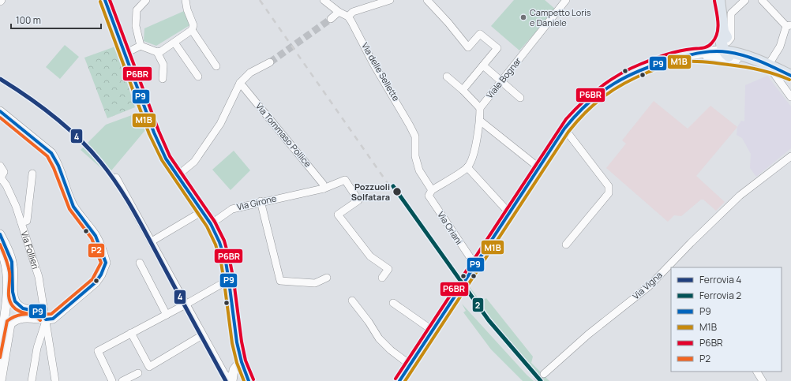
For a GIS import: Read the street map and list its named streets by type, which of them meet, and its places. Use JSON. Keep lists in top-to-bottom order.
{
  "streets": {
    "street": [
      "Via delle Sellette",
      "Viale Bognar",
      "Via Tommaso Pollice",
      "Via Girone",
      "Via Oriani",
      "Via Follieri",
      "Via Vigna"
    ]
  },
  "crossings": [
    ["Via delle Sellette", "Via Oriani"],
    ["Via Tommaso Pollice", "Via Girone"]
  ],
  "places": ["Campetto Loris e Daniele", "Pozzuoli Solfatara"],
  "lines": [
    "transit line P9",
    "transit line P6BR",
    "transit line M1B",
    "rail line 4",
    "transit line P2",
    "rail line 2"
  ],
  "legend": [
    "Ferrovia 4",
    "Ferrovia 2",
    "P9",
    "M1B",
    "P6BR",
    "P2"
  ],
  "scale_bar": "100 m"
}
